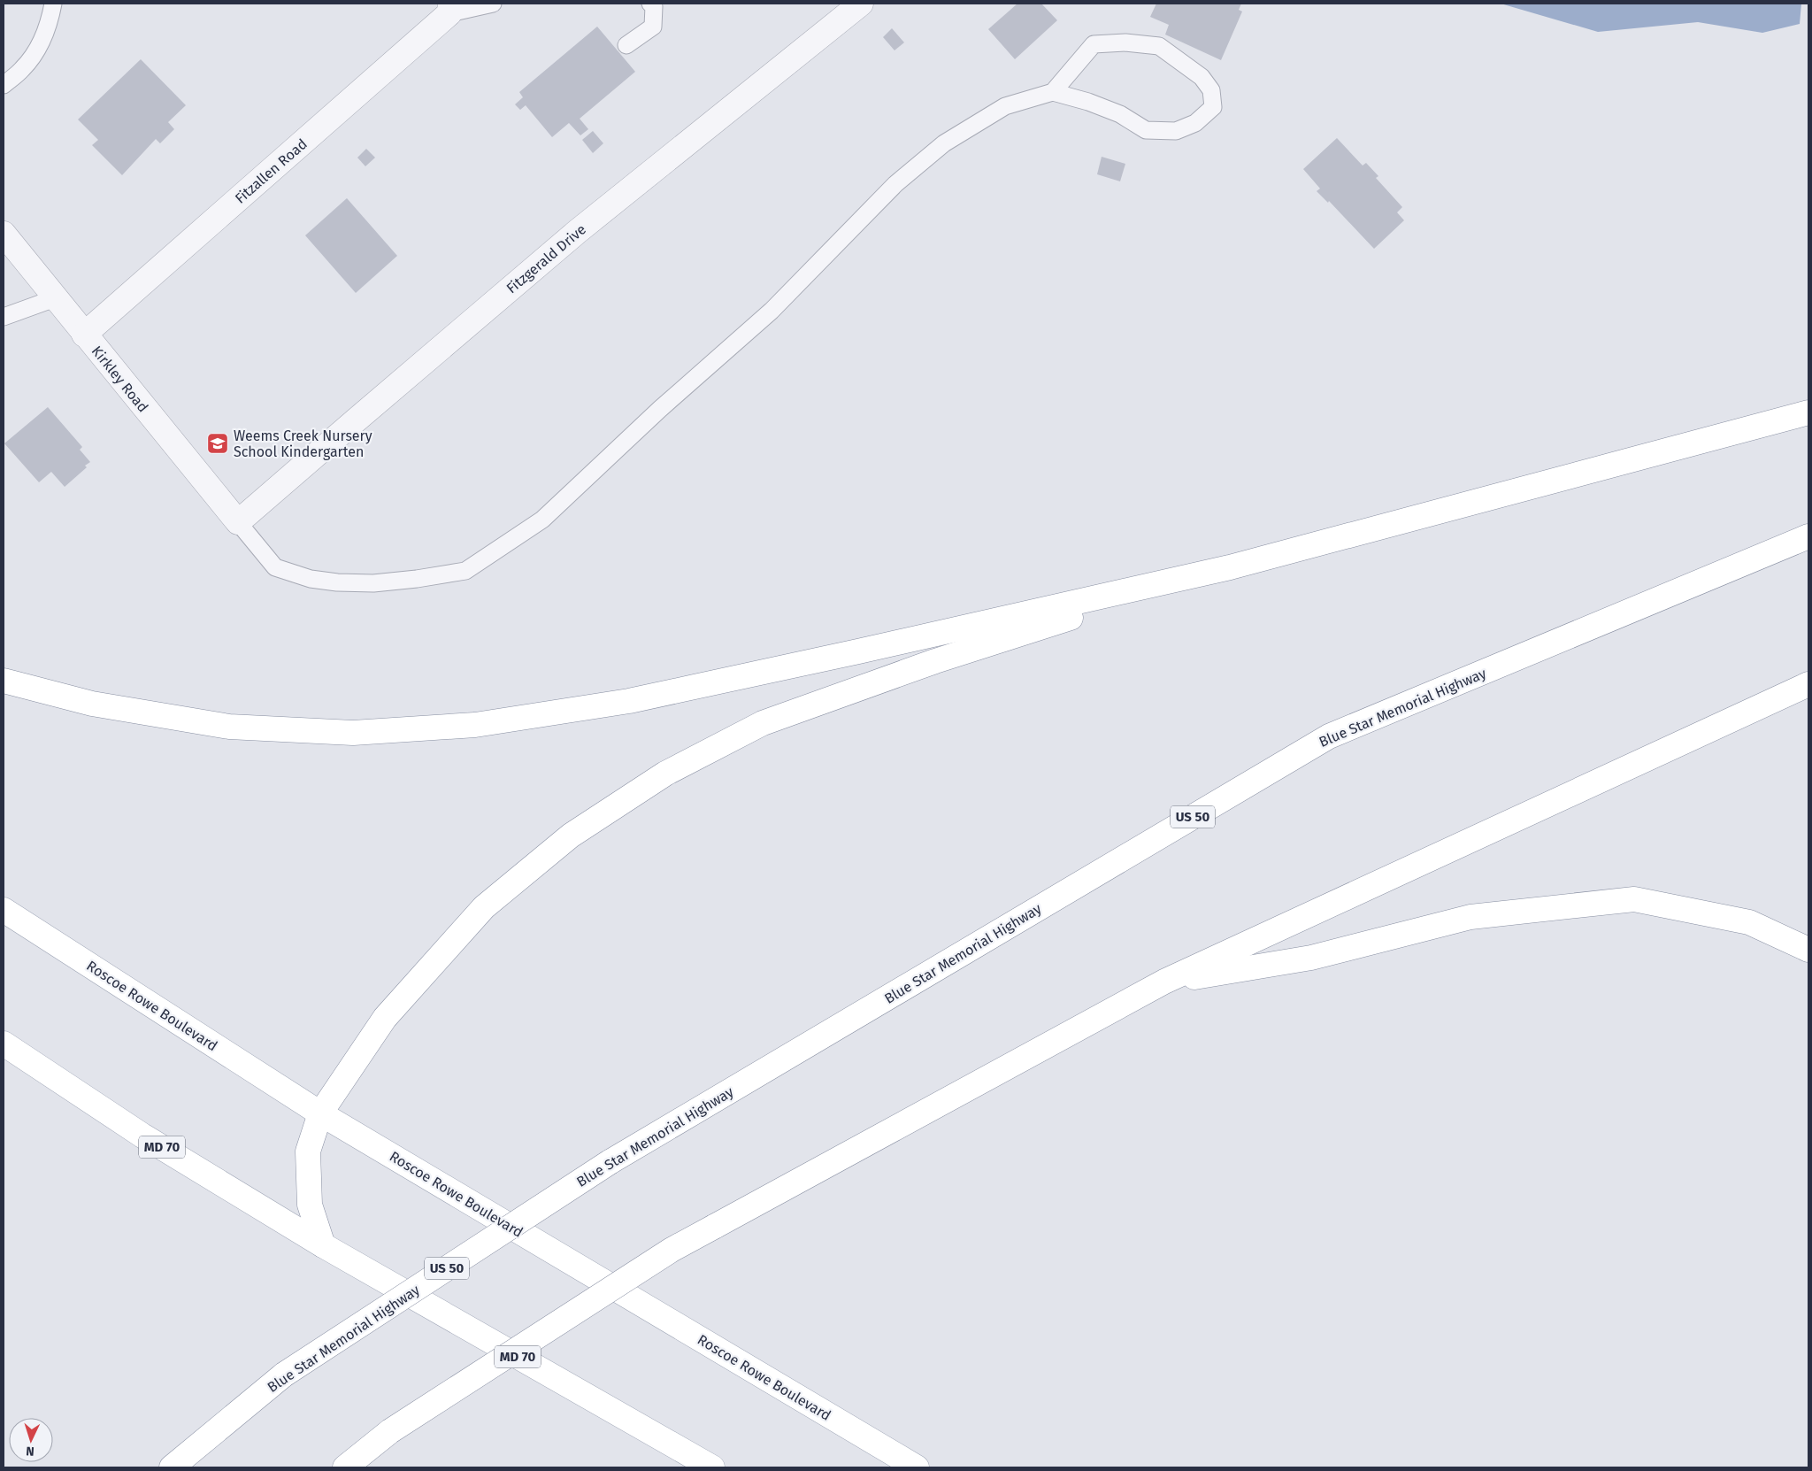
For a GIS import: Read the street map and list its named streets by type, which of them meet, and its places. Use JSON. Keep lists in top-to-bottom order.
{
  "streets": {
    "main road": [
      "Blue Star Memorial Highway",
      "US 50",
      "Roscoe Rowe Boulevard",
      "MD 70"
    ],
    "street": ["Fitzallen Road", "Fitzgerald Drive", "Kirkley Road"]
  },
  "crossings": [
    ["Fitzallen Road", "Kirkley Road"],
    ["Fitzgerald Drive", "Kirkley Road"]
  ],
  "places": {
    "school or university": ["Weems Creek Nursery School Kindergarten"]
  },
  "north": "bottom"
}
